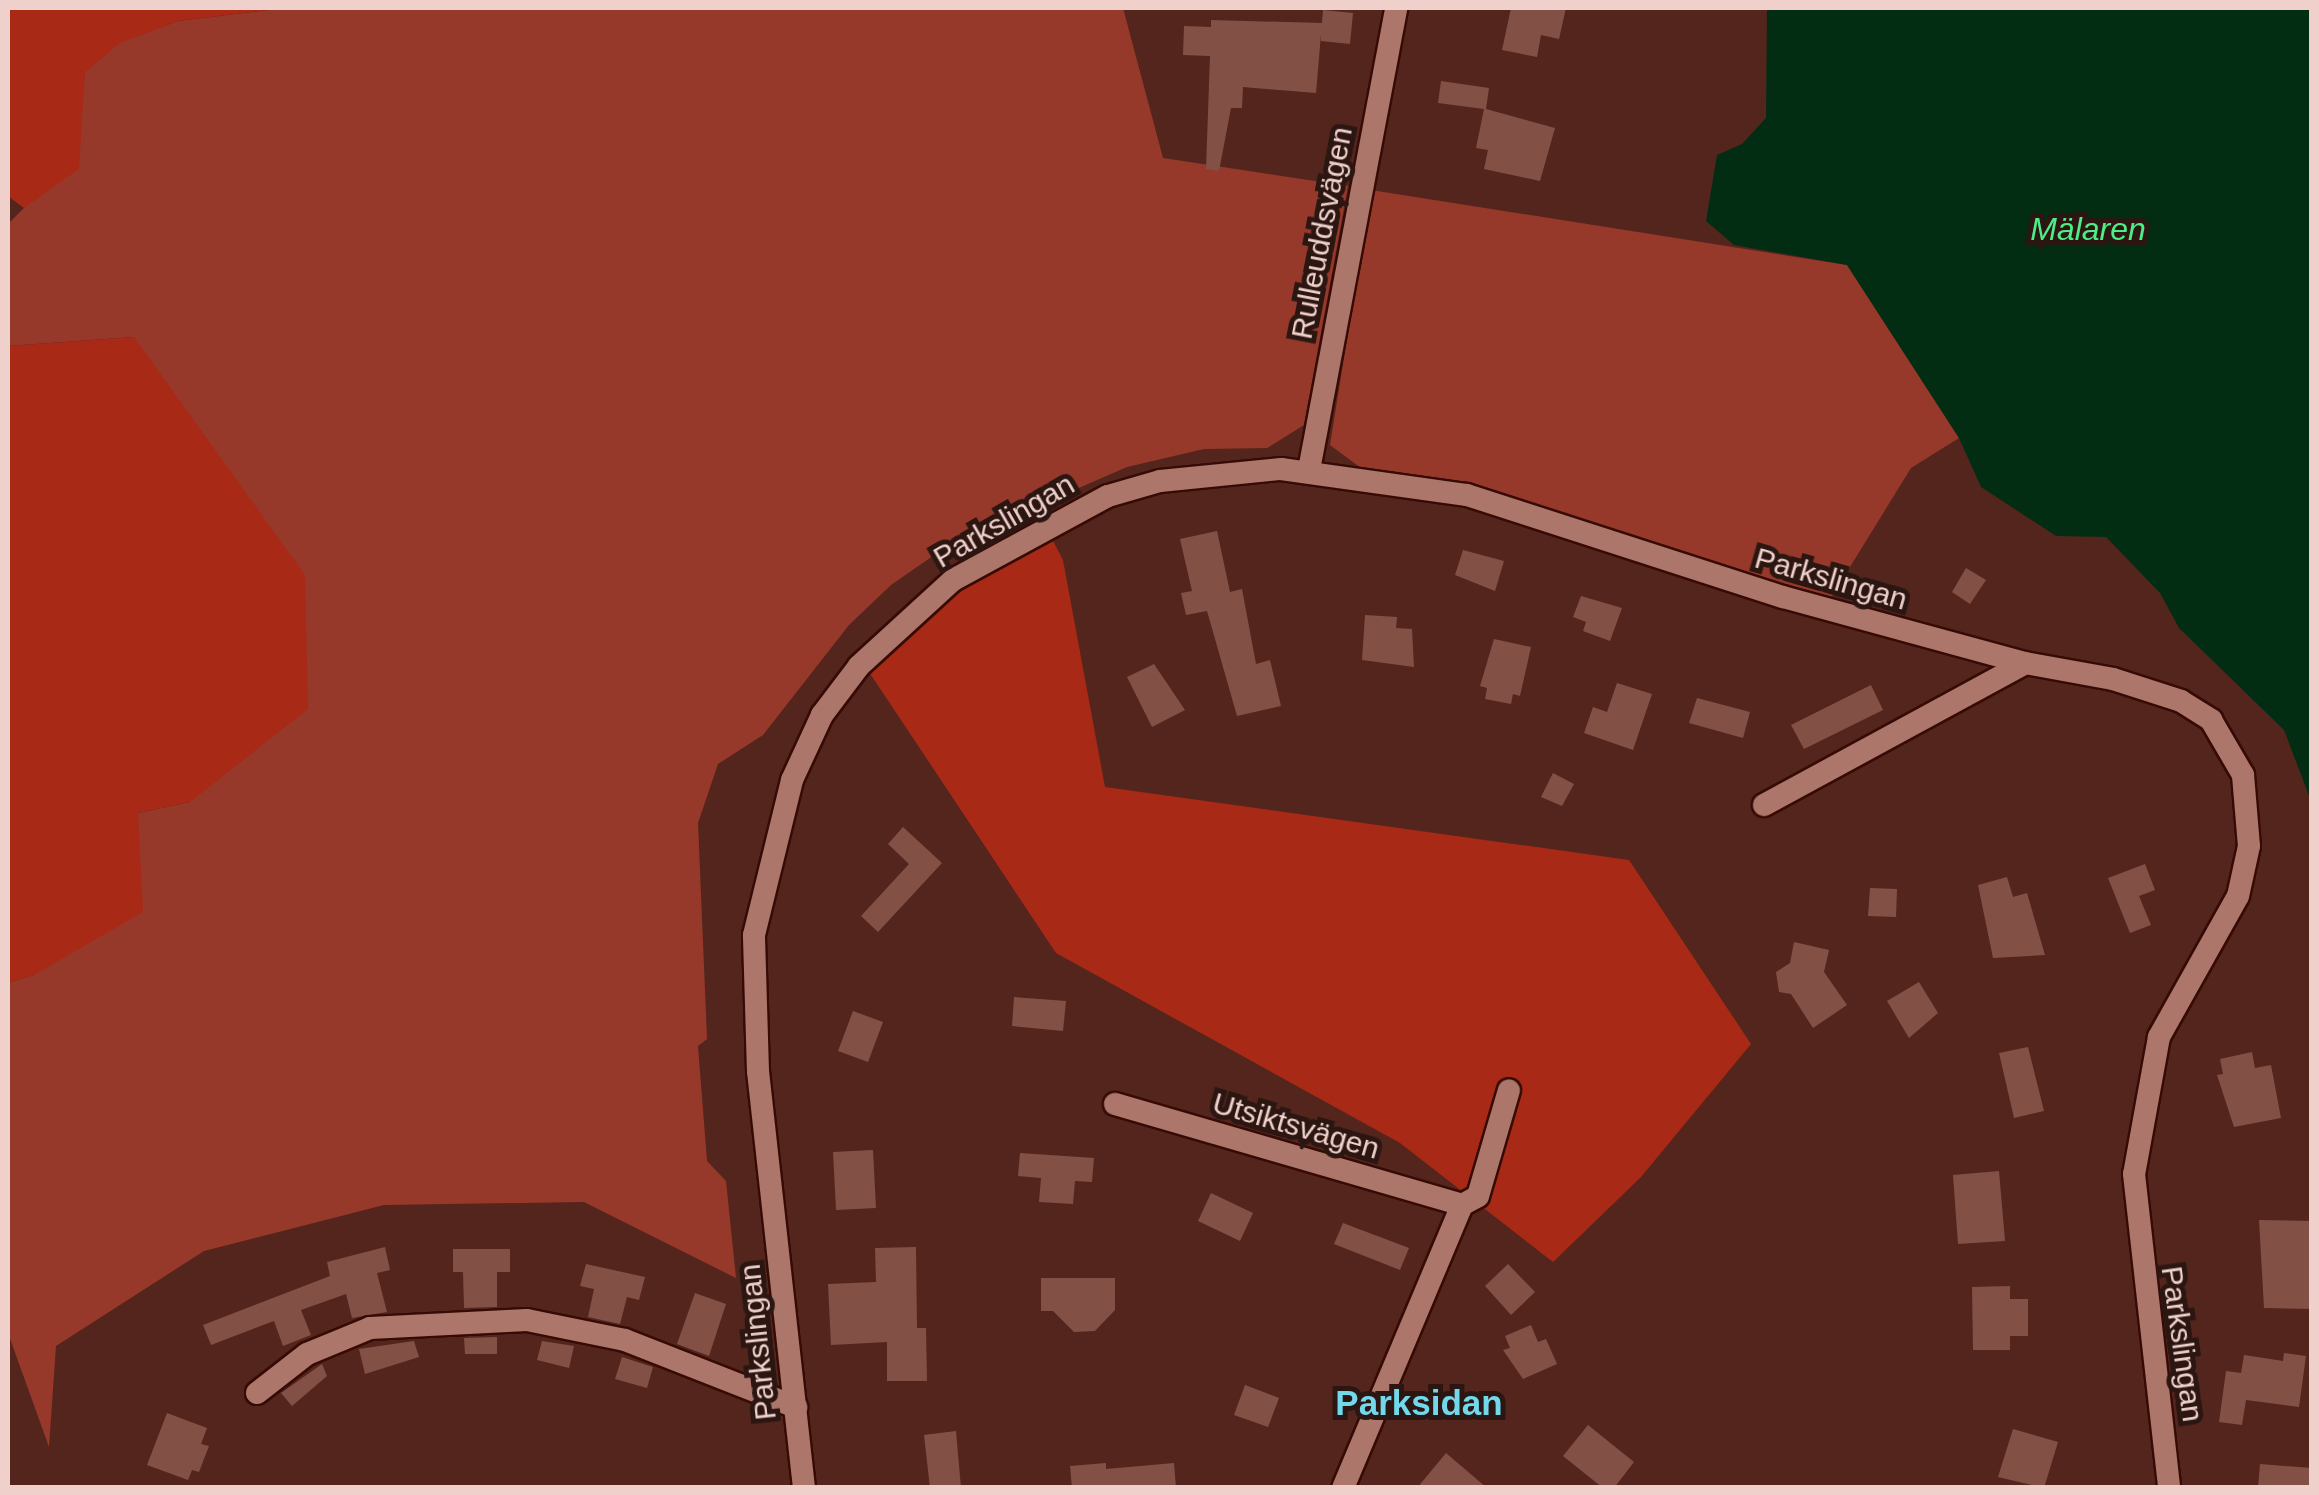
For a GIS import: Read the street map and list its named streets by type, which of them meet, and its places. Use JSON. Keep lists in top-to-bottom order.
{
  "streets": {
    "street": ["Rulleuddsvägen", "Parkslingan", "Utsiktsvägen"]
  },
  "crossings": [
    ["Rulleuddsvägen", "Parkslingan"]
  ],
  "districts": ["Parksidan"],
  "water": ["Mälaren"]
}
